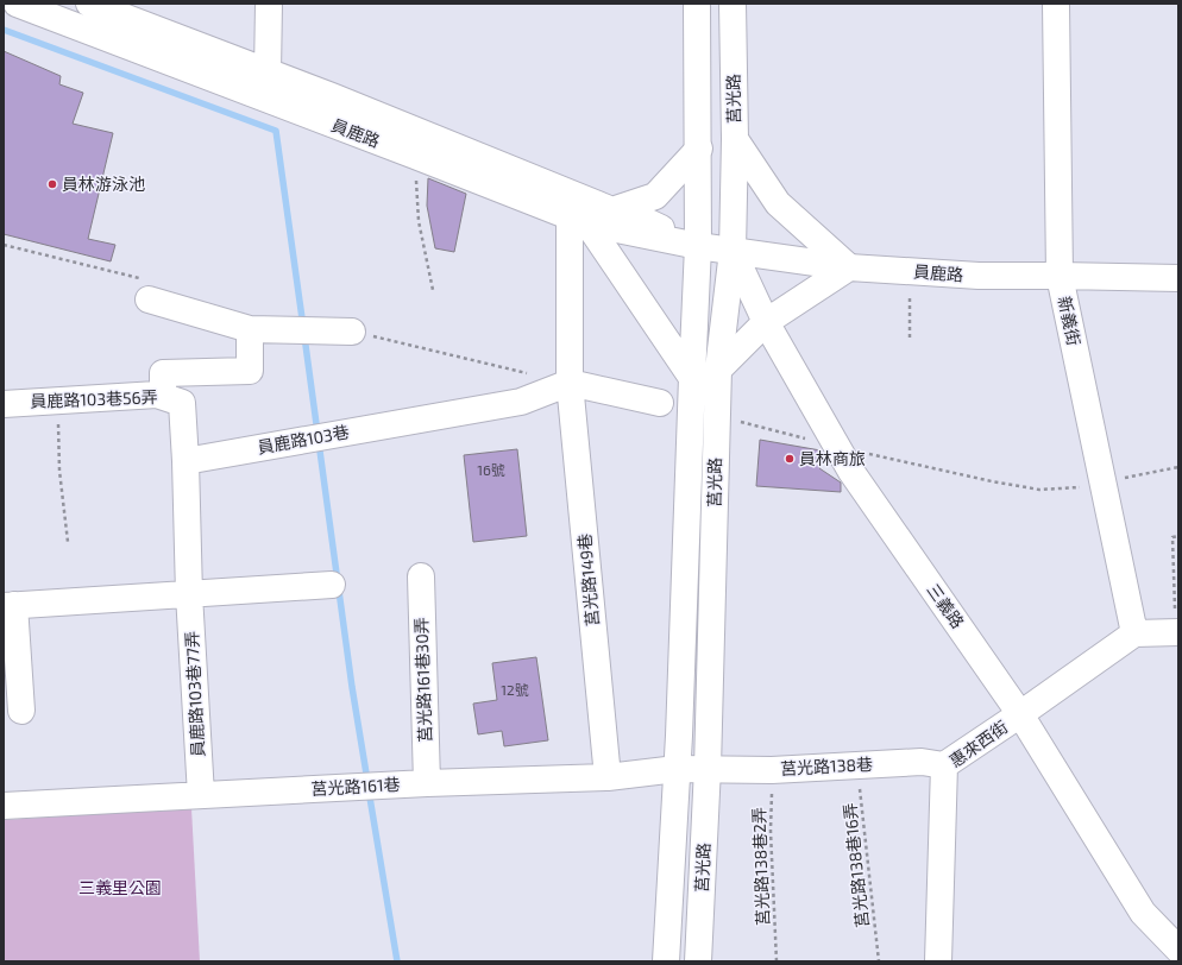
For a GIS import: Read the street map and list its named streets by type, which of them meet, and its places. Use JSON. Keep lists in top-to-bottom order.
{
  "streets": {
    "street": [
      "莒光路",
      "員鹿路",
      "新義街",
      "員鹿路103巷56弄",
      "員鹿路103巷",
      "莒光路149巷",
      "三義路",
      "莒光路161巷30弄",
      "員鹿路103巷77弄",
      "惠來西街",
      "莒光路138巷",
      "莒光路161巷"
    ],
    "path": ["莒光路138巷16弄", "莒光路138巷2弄"]
  },
  "crossings": [
    ["莒光路", "員鹿路"],
    ["莒光路", "三義路"],
    ["莒光路", "莒光路138巷"],
    ["莒光路", "莒光路161巷"],
    ["員鹿路", "新義街"],
    ["員鹿路", "三義路"],
    ["新義街", "惠來西街"],
    ["員鹿路103巷56弄", "員鹿路103巷"],
    ["員鹿路103巷", "莒光路149巷"],
    ["莒光路149巷", "莒光路161巷"],
    ["三義路", "惠來西街"],
    ["莒光路161巷30弄", "莒光路161巷"],
    ["員鹿路103巷77弄", "莒光路161巷"],
    ["惠來西街", "莒光路138巷"],
    ["莒光路138巷", "莒光路161巷"],
    ["莒光路138巷", "莒光路138巷16弄"],
    ["莒光路138巷", "莒光路138巷2弄"]
  ],
  "parks": ["三義里公園"],
  "places": ["員林游泳池", "員林商旅"],
  "house_numbers": ["16號", "12號"]
}
